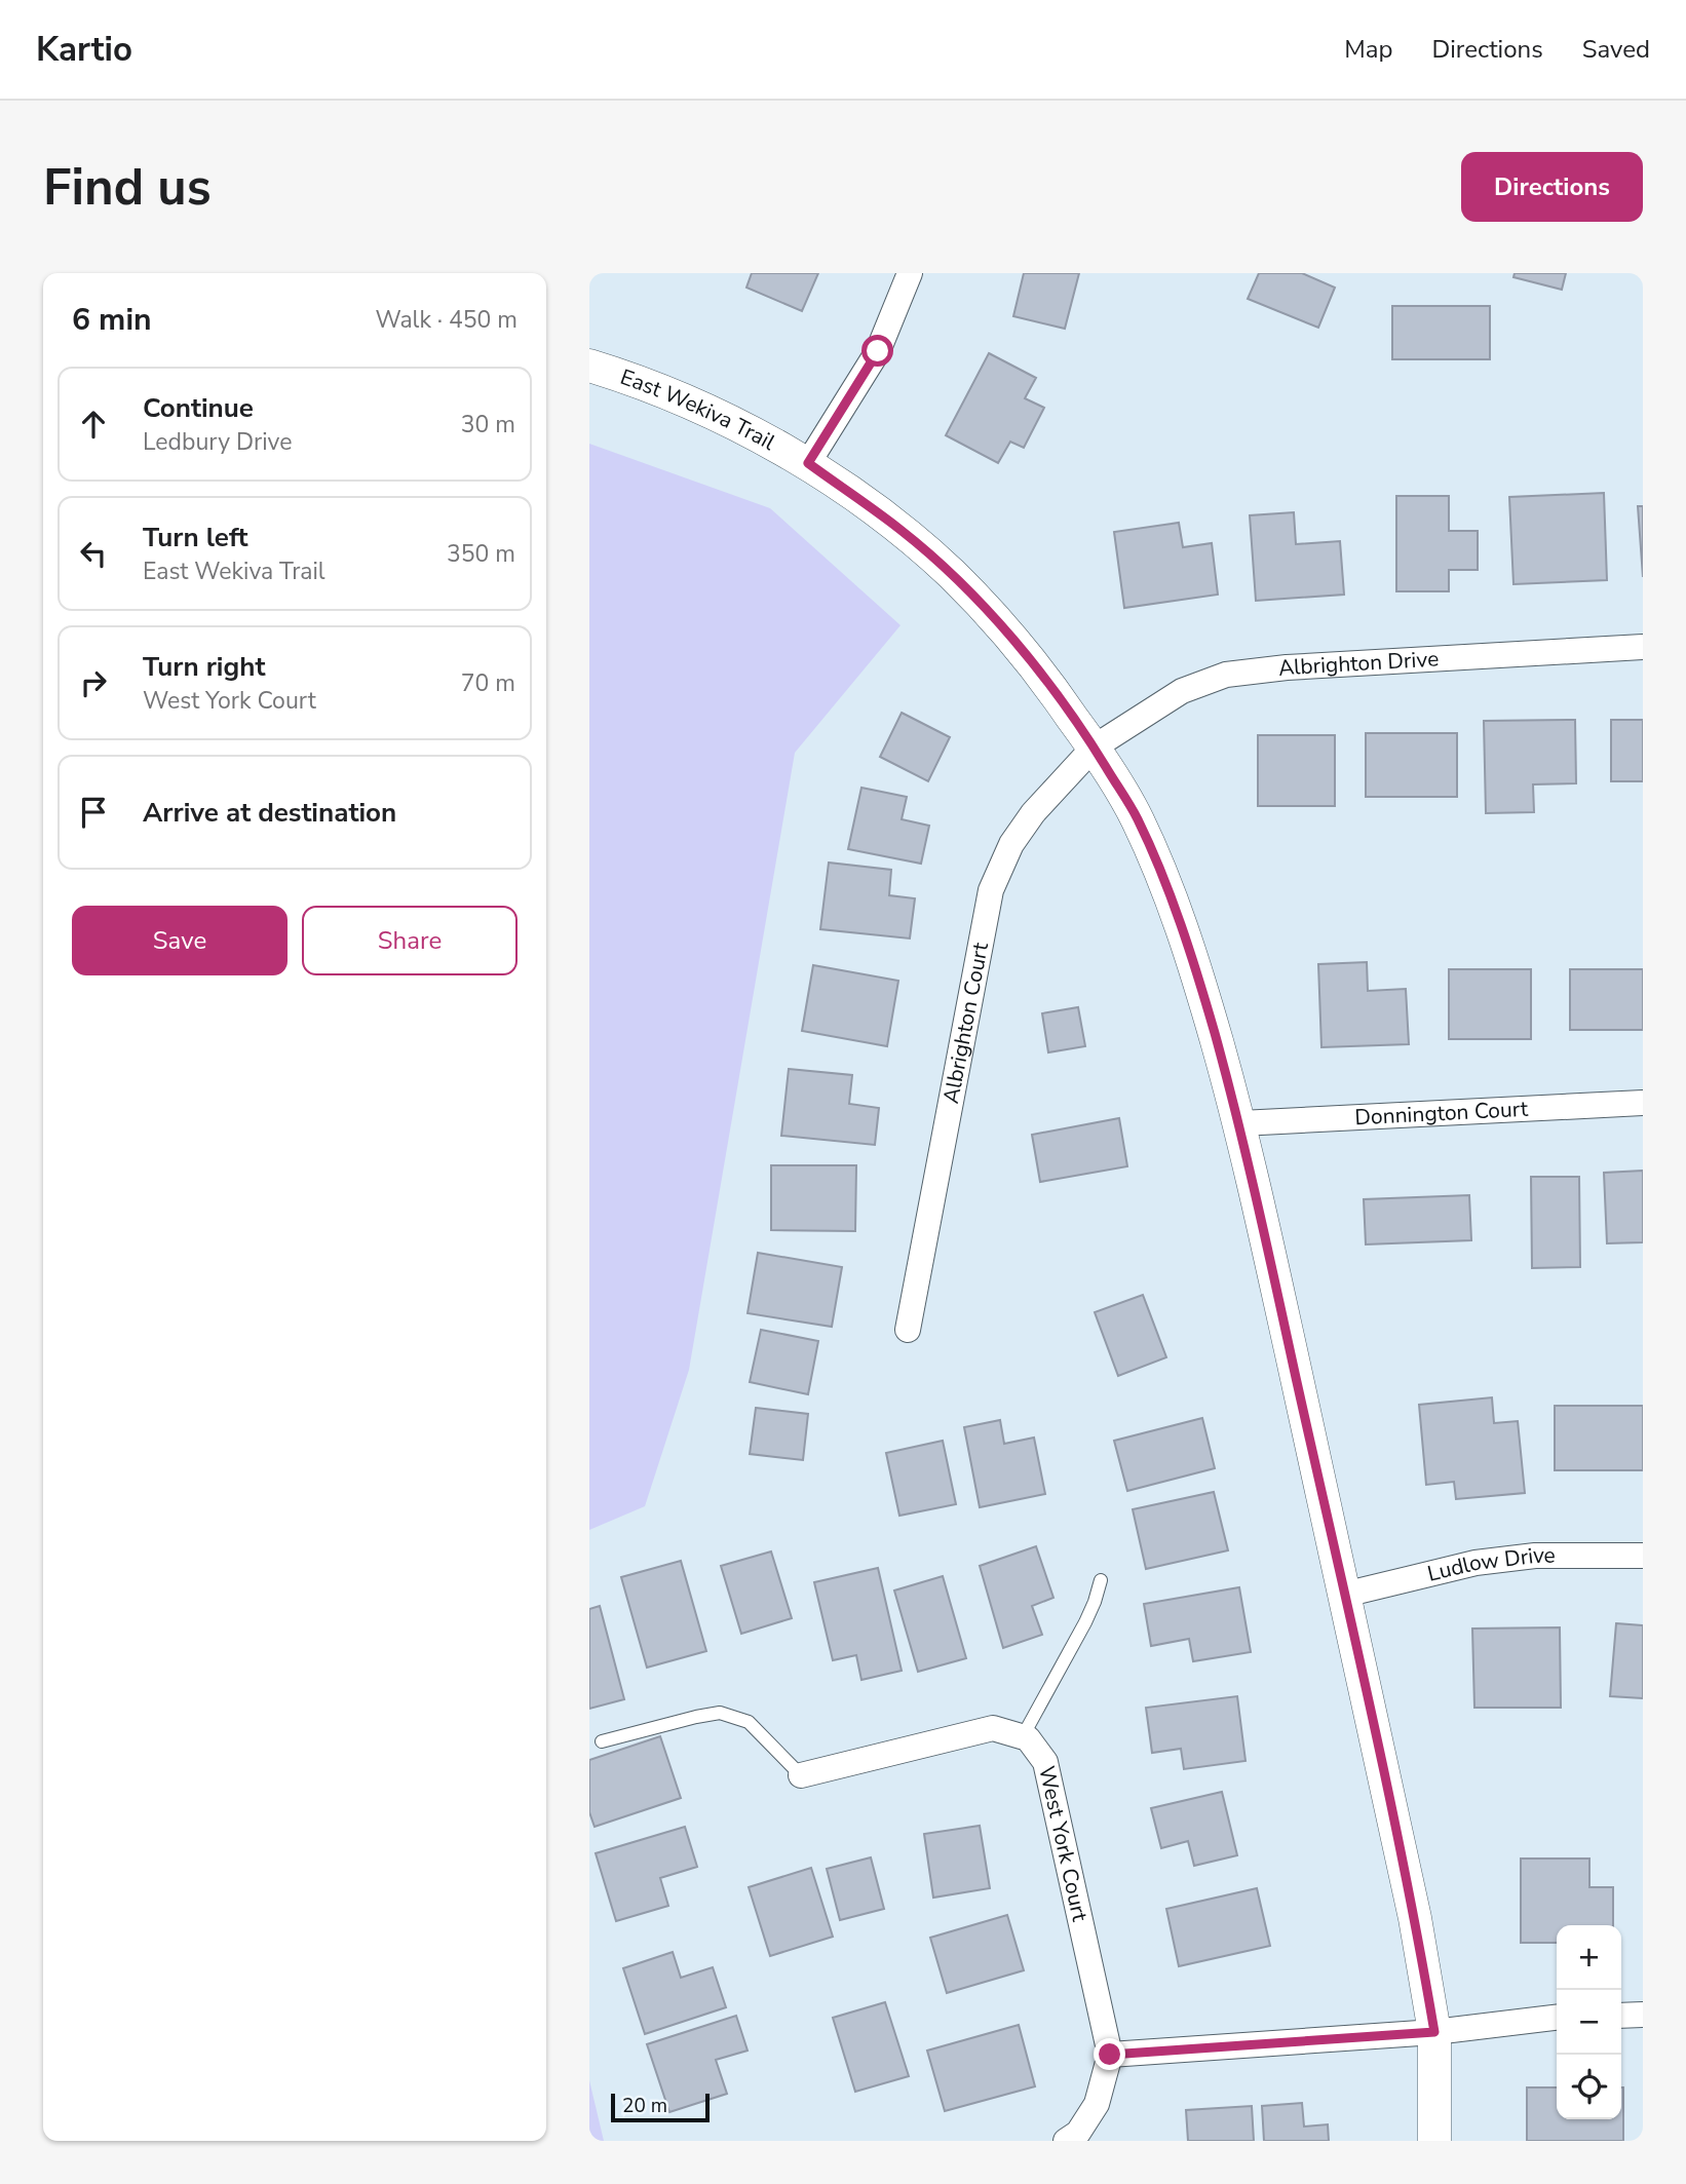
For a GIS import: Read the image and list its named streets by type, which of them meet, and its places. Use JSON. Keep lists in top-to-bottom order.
{
  "streets": {
    "street": [
      "East Wekiva Trail",
      "Albrighton Drive",
      "Albrighton Court",
      "Donnington Court",
      "Ludlow Drive",
      "West York Court"
    ]
  },
  "crossings": [
    ["East Wekiva Trail", "Albrighton Drive"],
    ["East Wekiva Trail", "Albrighton Court"],
    ["East Wekiva Trail", "Donnington Court"],
    ["East Wekiva Trail", "Ludlow Drive"],
    ["Albrighton Drive", "Albrighton Court"]
  ],
  "scale_bar": "20 m",
  "page": {
    "header": "Kartio",
    "nav": ["Map", "Directions", "Saved"],
    "buttons": [
      "Directions",
      ["Save", "Share"]
    ],
    "title": "Find us",
    "heading": ["6 min", "Walk · 450 m"],
    "list": [
      ["Continue", "Ledbury Drive", "30 m"],
      ["Turn left", "East Wekiva Trail", "350 m"],
      ["Turn right", "West York Court", "70 m"],
      "Arrive at destination"
    ],
    "map_buttons": ["+", "−"],
    "scale": "20 m"
  }
}
